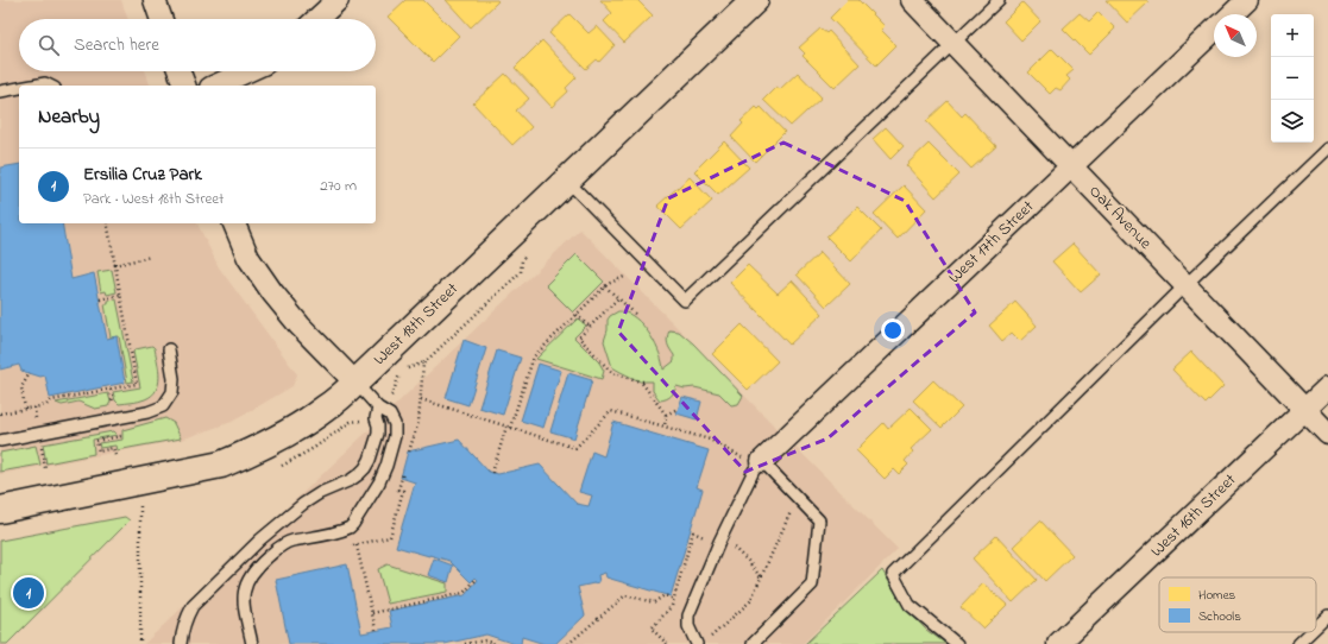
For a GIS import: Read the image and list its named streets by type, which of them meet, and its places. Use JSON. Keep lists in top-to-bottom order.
{
  "streets": {
    "street": [
      "Oak Avenue",
      "West 17th Street",
      "West 18th Street",
      "West 16th Street"
    ]
  },
  "crossings": [
    ["Oak Avenue", "West 17th Street"],
    ["Oak Avenue", "West 16th Street"]
  ],
  "legend": ["Homes", "Schools"],
  "north": "top left",
  "page": {
    "map_buttons": ["+", "−"],
    "search": "Search here",
    "heading": "Nearby",
    "list": [
      {
        "mark": "1",
        "name": "Ersilia Cruz Park",
        "note": "Park · West 18th Street",
        "value": "270 m"
      }
    ],
    "pins": "1"
  }
}
